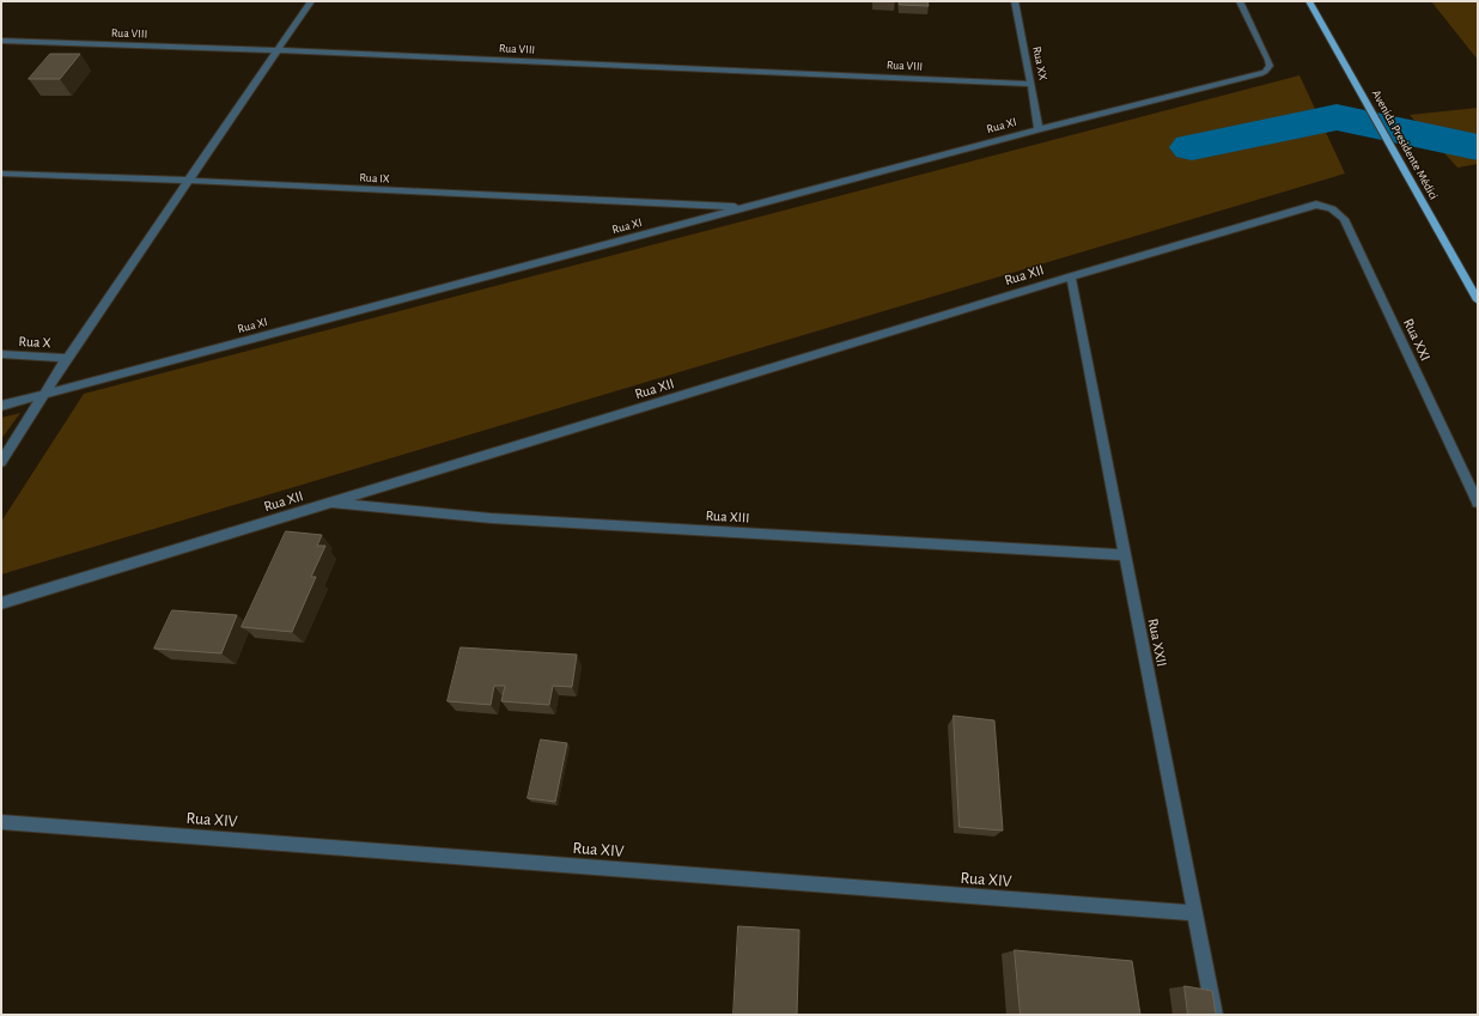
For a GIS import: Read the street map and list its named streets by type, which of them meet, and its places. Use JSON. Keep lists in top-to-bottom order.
{
  "streets": {
    "main road": ["Avenida Presidente Médici"],
    "street": [
      "Rua VIII",
      "Rua XX",
      "Rua XI",
      "Rua IX",
      "Rua XII",
      "Rua XXI",
      "Rua X",
      "Rua XIII",
      "Rua XXII",
      "Rua XIV"
    ]
  },
  "crossings": [
    ["Rua VIII", "Rua XX"],
    ["Rua XX", "Rua XI"],
    ["Rua XI", "Rua IX"],
    ["Rua XII", "Rua XXI"],
    ["Rua XII", "Rua XIII"],
    ["Rua XII", "Rua XXII"],
    ["Rua XIII", "Rua XXII"],
    ["Rua XXII", "Rua XIV"]
  ]
}
